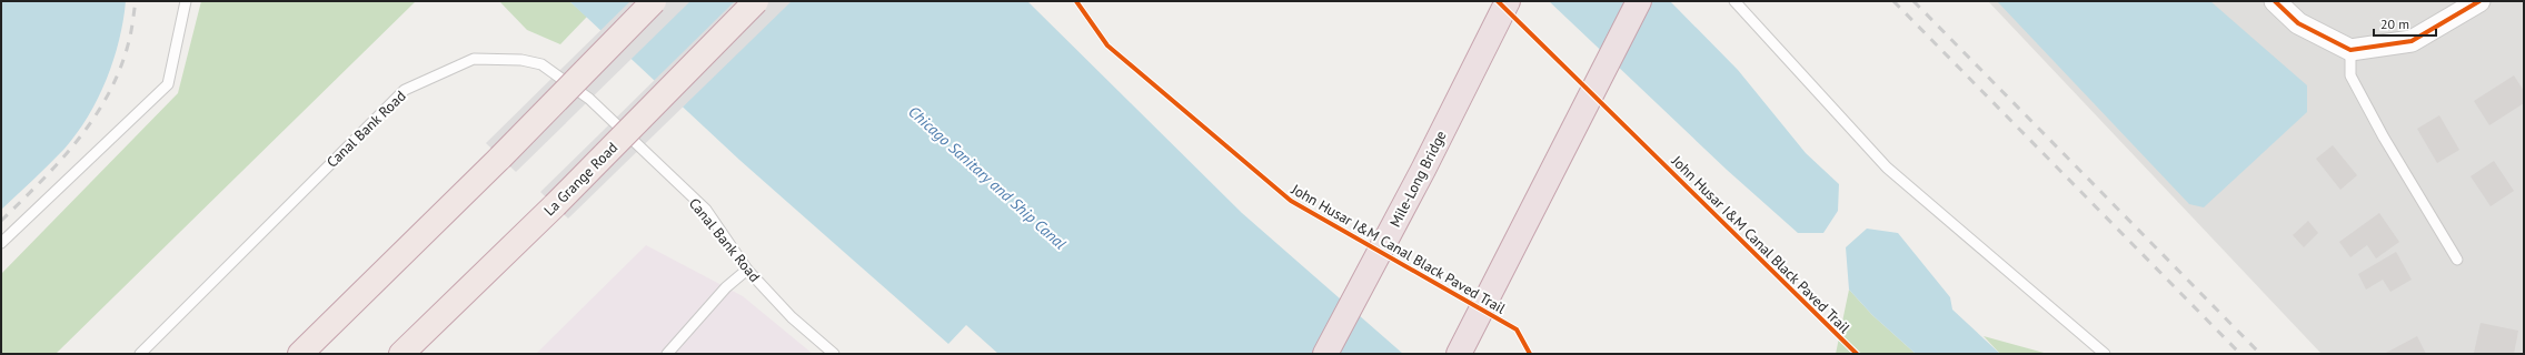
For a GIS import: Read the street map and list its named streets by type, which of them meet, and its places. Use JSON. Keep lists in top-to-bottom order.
{
  "streets": {
    "highway": ["La Grange Road", "Mile-Long Bridge"],
    "lane": ["Canal Bank Road"],
    "cycle path": ["John Husar I&M Canal Black Paved Trail"]
  },
  "water": ["Chicago Sanitary and Ship Canal"],
  "scale_bar": "20 m"
}
